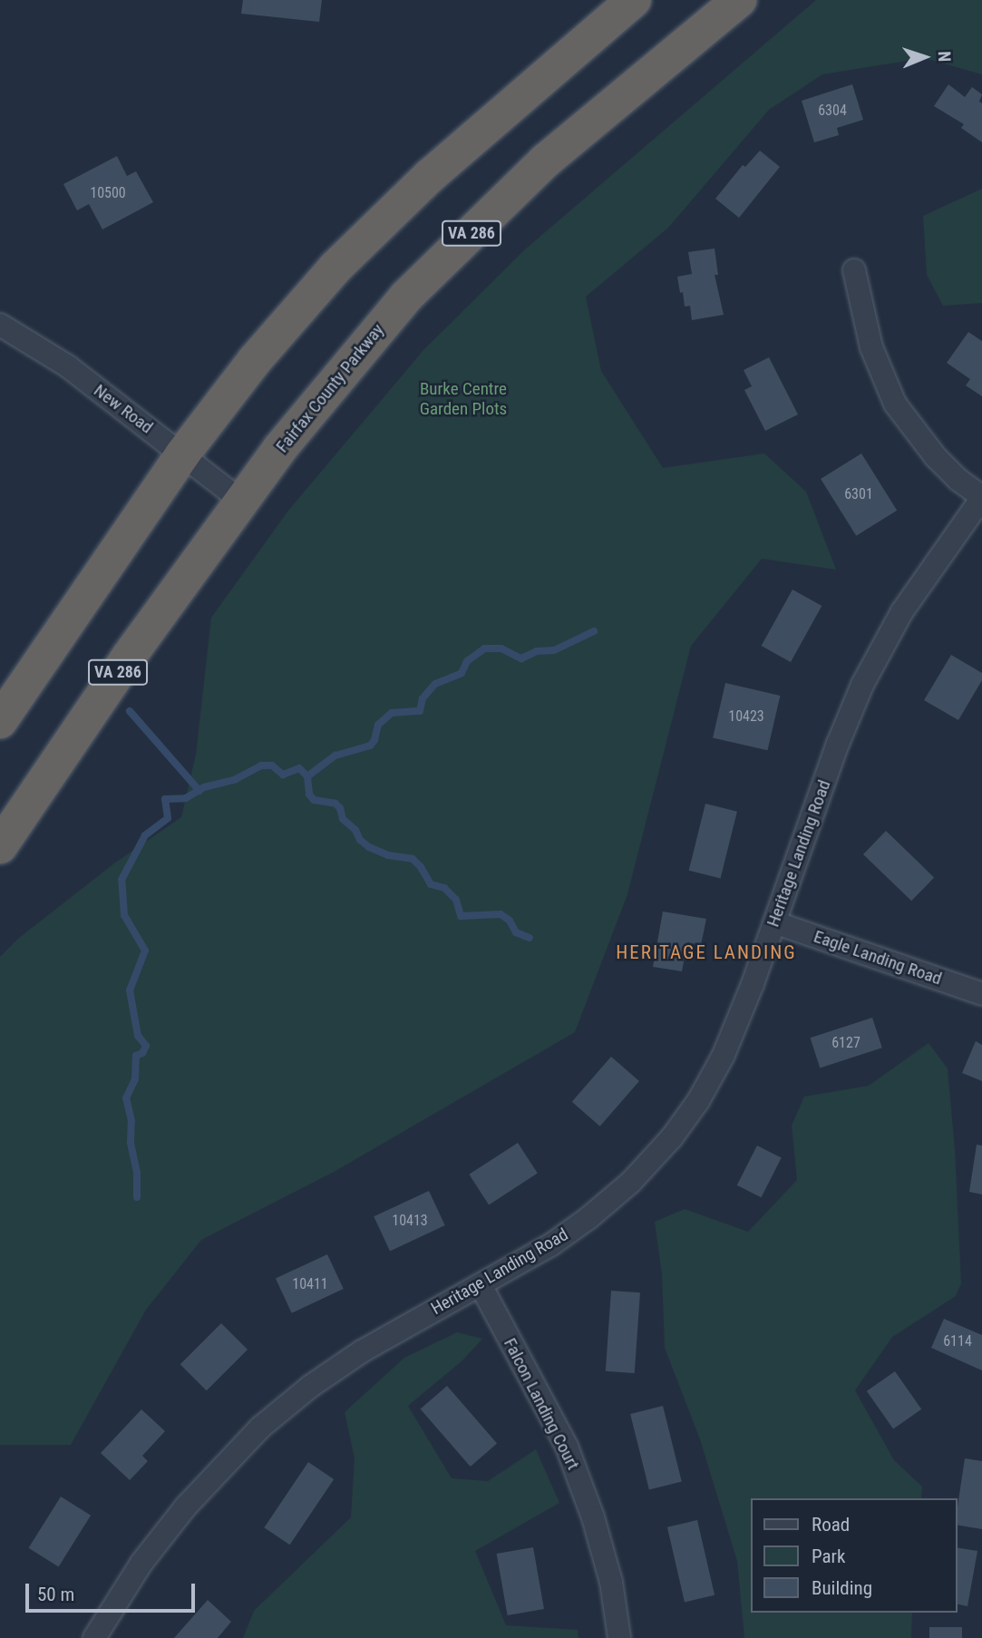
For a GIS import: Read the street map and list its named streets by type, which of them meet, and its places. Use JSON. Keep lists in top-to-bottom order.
{
  "streets": {
    "highway": ["VA 286", "Fairfax County Parkway"],
    "street": [
      "New Road",
      "Heritage Landing Road",
      "Eagle Landing Road",
      "Falcon Landing Court"
    ]
  },
  "crossings": [
    ["Fairfax County Parkway", "New Road"],
    ["Heritage Landing Road", "Eagle Landing Road"],
    ["Heritage Landing Road", "Falcon Landing Court"]
  ],
  "districts": ["HERITAGE LANDING"],
  "parks": ["Burke Centre Garden Plots"],
  "house_numbers": [
    "6304",
    "10500",
    "6301",
    "10423",
    "6127",
    "10413",
    "10411",
    "6114"
  ],
  "legend": ["Road", "Park", "Building"],
  "scale_bar": "50 m",
  "north": "right"
}
